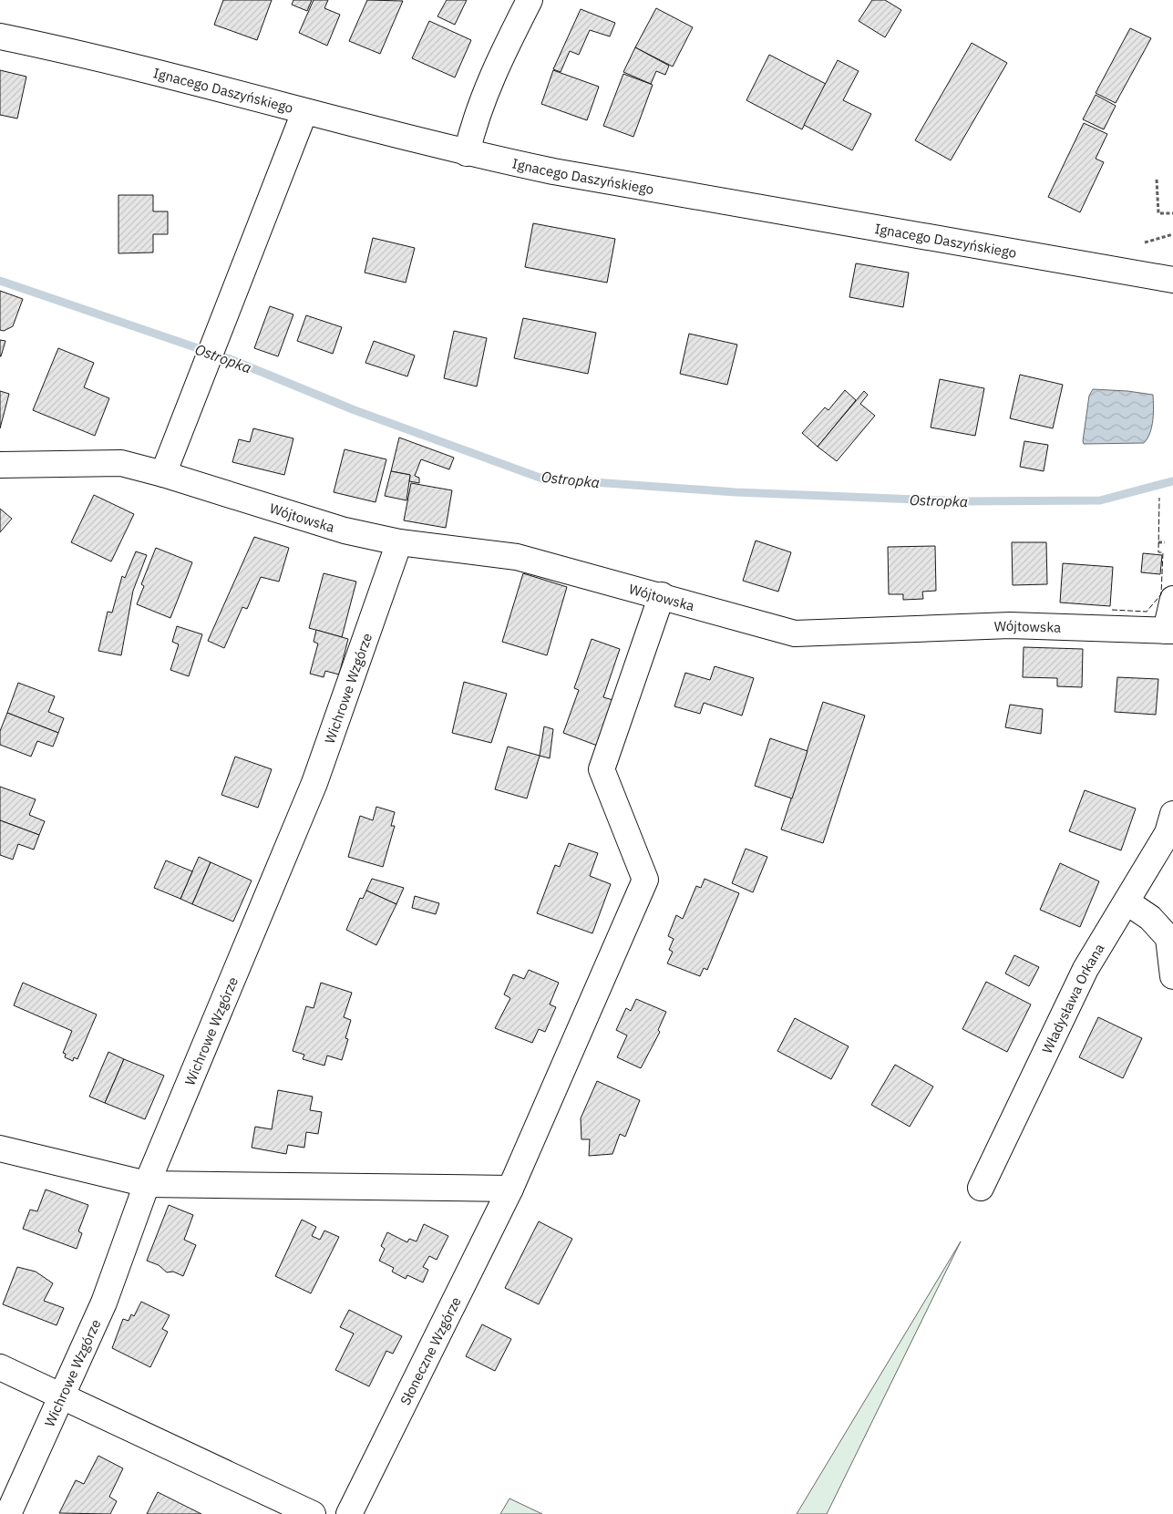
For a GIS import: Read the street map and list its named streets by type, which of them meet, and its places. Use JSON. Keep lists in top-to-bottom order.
{
  "streets": {
    "street": [
      "Ignacego Daszyńskiego",
      "Wójtowska",
      "Wichrowe Wzgórze",
      "Władysława Orkana",
      "Słoneczne Wzgórze"
    ]
  },
  "crossings": [
    ["Wójtowska", "Wichrowe Wzgórze"],
    ["Wójtowska", "Słoneczne Wzgórze"]
  ],
  "water": ["Ostropka"]
}
